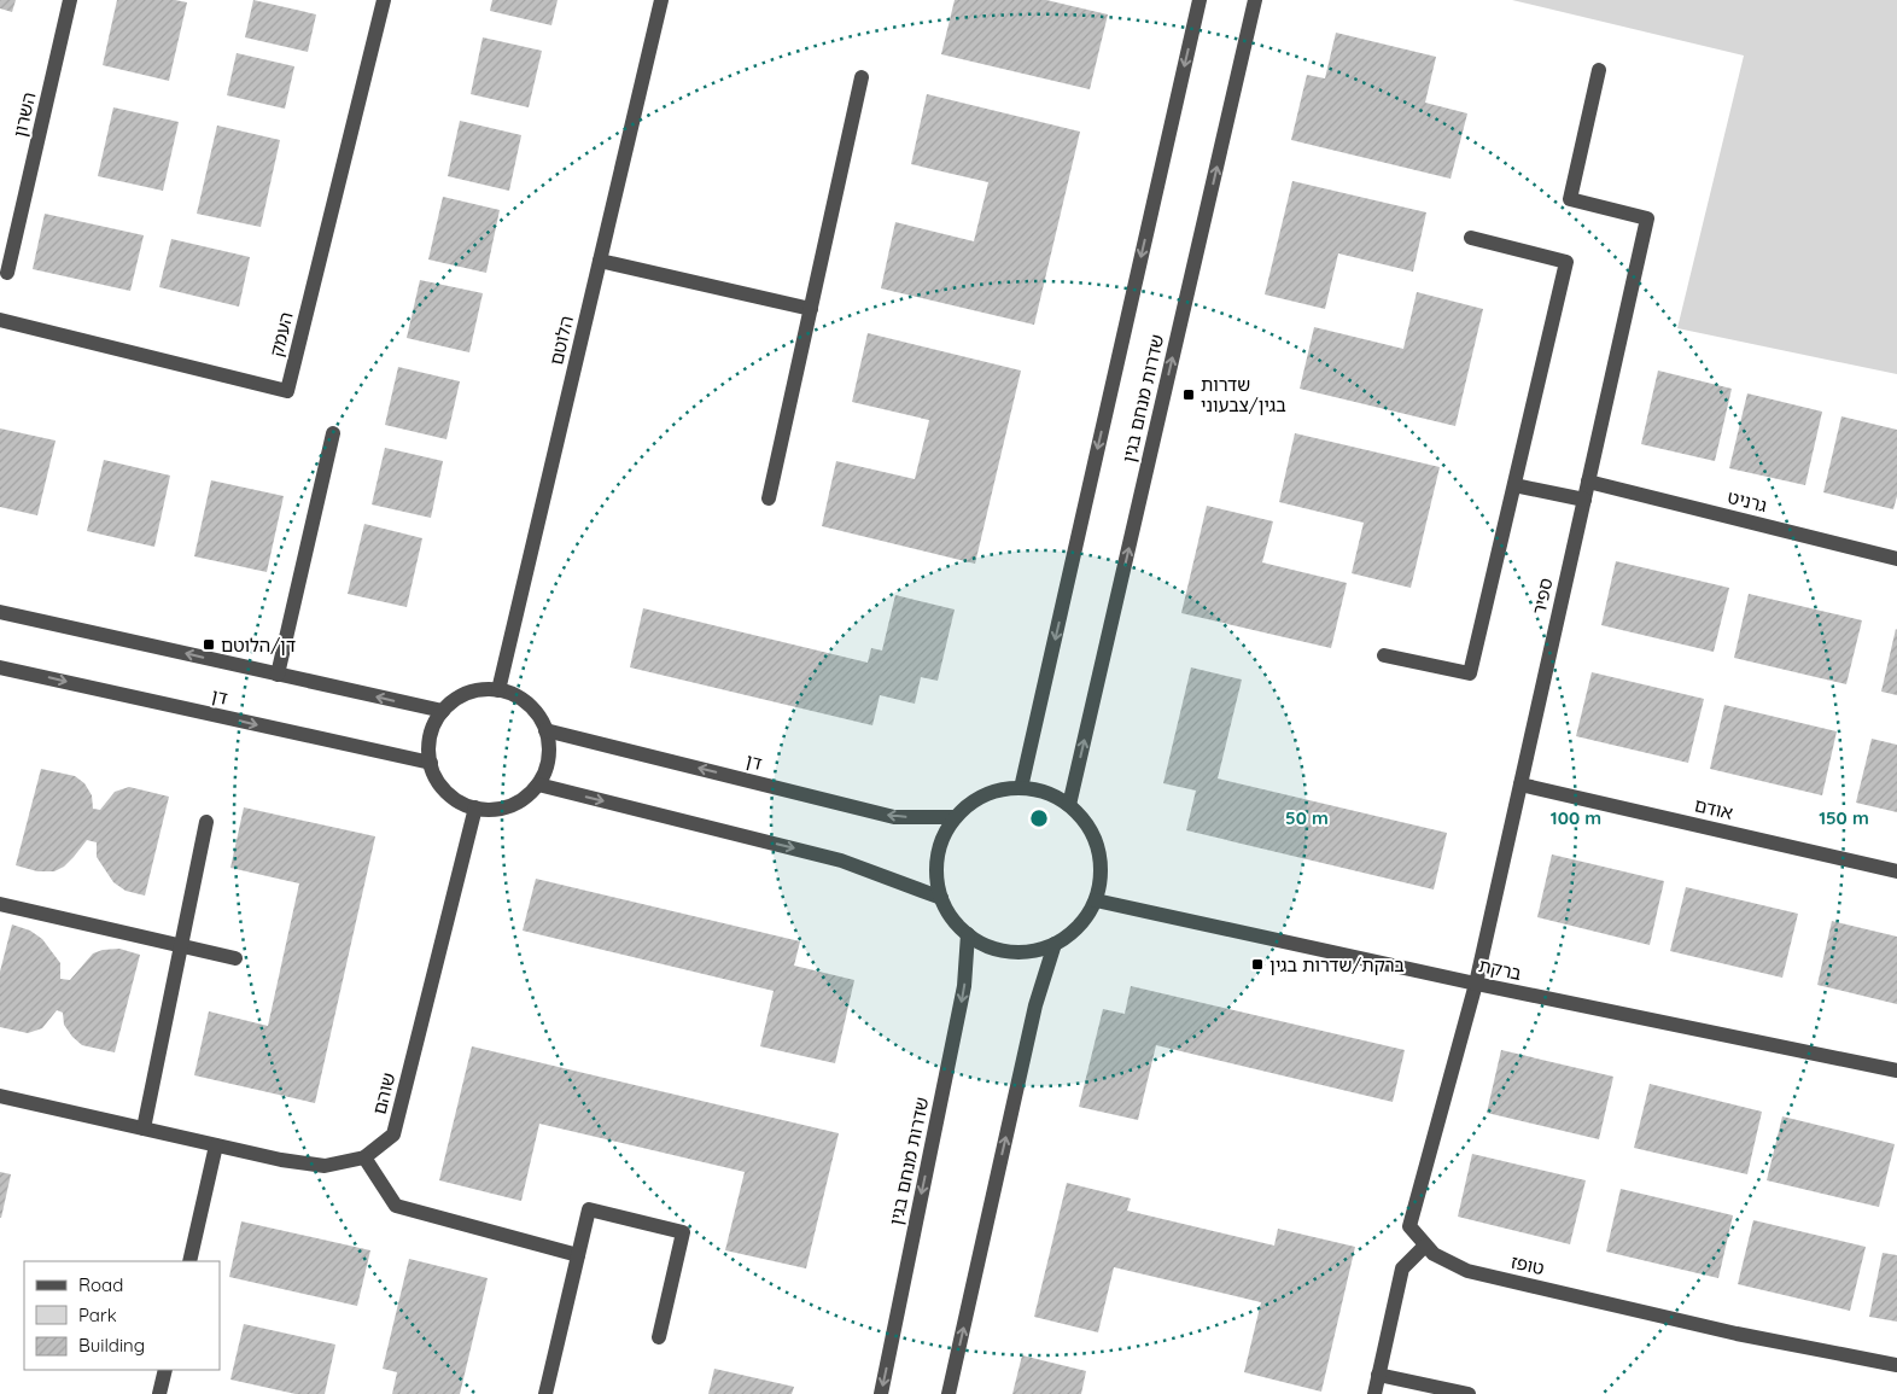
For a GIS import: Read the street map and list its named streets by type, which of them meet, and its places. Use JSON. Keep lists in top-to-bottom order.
{
  "streets": {
    "street": [
      "השרון",
      "העמק",
      "הלוטם",
      "שדרות מנחם בגין",
      "גרניט",
      "ספיר",
      "דן",
      "אודם",
      "ברקת",
      "שוהם",
      "טופז"
    ]
  },
  "crossings": [
    ["הלוטם", "דן"],
    ["הלוטם", "שוהם"],
    ["שדרות מנחם בגין", "דן"],
    ["שדרות מנחם בגין", "ברקת"],
    ["גרניט", "ספיר"],
    ["ספיר", "אודם"],
    ["ספיר", "ברקת"],
    ["ספיר", "טופז"],
    ["דן", "ברקת"],
    ["דן", "שוהם"],
    ["ברקת", "טופז"]
  ],
  "places": {
    "transit": ["שדרות בגין/צבעוני", "דן/הלוטם", "ברקת/שדרות בגין"]
  },
  "legend": ["Road", "Park", "Building"],
  "rings": ["50 m", "100 m", "150 m"]
}
